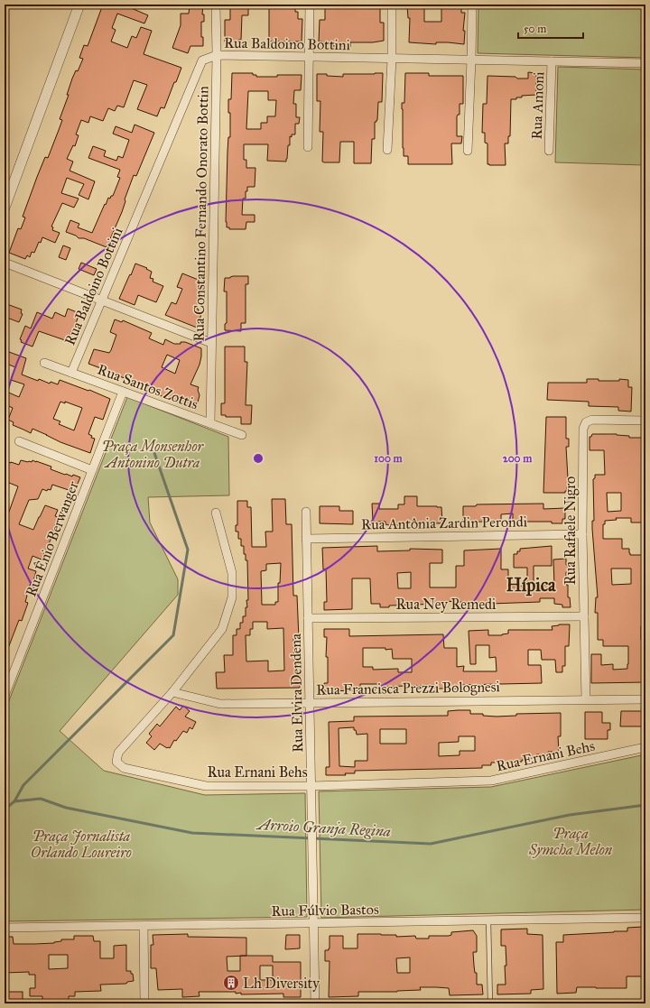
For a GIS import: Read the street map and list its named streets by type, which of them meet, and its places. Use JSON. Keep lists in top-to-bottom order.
{
  "streets": {
    "street": [
      "Rua Baldoino Bottini",
      "Rua Amoni",
      "Rua Constantino Fernando Onorato Bottin",
      "Rua Santos Zottis",
      "Rua Antônia Zardin Perondi",
      "Rua Rafaele Nigro",
      "Rua Ênio Berwanger",
      "Rua Ney Remedi",
      "Rua Francisca Prezzi Bolognesi",
      "Rua Elvira Dendena",
      "Rua Ernani Behs",
      "Rua Fúlvio Bastos"
    ]
  },
  "crossings": [
    ["Rua Baldoino Bottini", "Rua Amoni"],
    ["Rua Baldoino Bottini", "Rua Constantino Fernando Onorato Bottin"],
    ["Rua Baldoino Bottini", "Rua Santos Zottis"],
    ["Rua Constantino Fernando Onorato Bottin", "Rua Santos Zottis"],
    ["Rua Santos Zottis", "Rua Ênio Berwanger"],
    ["Rua Antônia Zardin Perondi", "Rua Rafaele Nigro"],
    ["Rua Antônia Zardin Perondi", "Rua Elvira Dendena"],
    ["Rua Rafaele Nigro", "Rua Ney Remedi"],
    ["Rua Rafaele Nigro", "Rua Francisca Prezzi Bolognesi"],
    ["Rua Ney Remedi", "Rua Elvira Dendena"],
    ["Rua Francisca Prezzi Bolognesi", "Rua Elvira Dendena"],
    ["Rua Francisca Prezzi Bolognesi", "Rua Ernani Behs"],
    ["Rua Elvira Dendena", "Rua Ernani Behs"],
    ["Rua Elvira Dendena", "Rua Fúlvio Bastos"]
  ],
  "districts": ["Hípica"],
  "water": ["Arroio Granja Regina"],
  "parks": ["Praça Monsenhor Antonino Dutra", "Praça Symcha Melon", "Praça Jornalista Orlando Loureiro"],
  "places": {
    "building": ["Lh Diversity"]
  },
  "scale_bar": "50 m",
  "rings": ["100 m", "200 m"]
}
